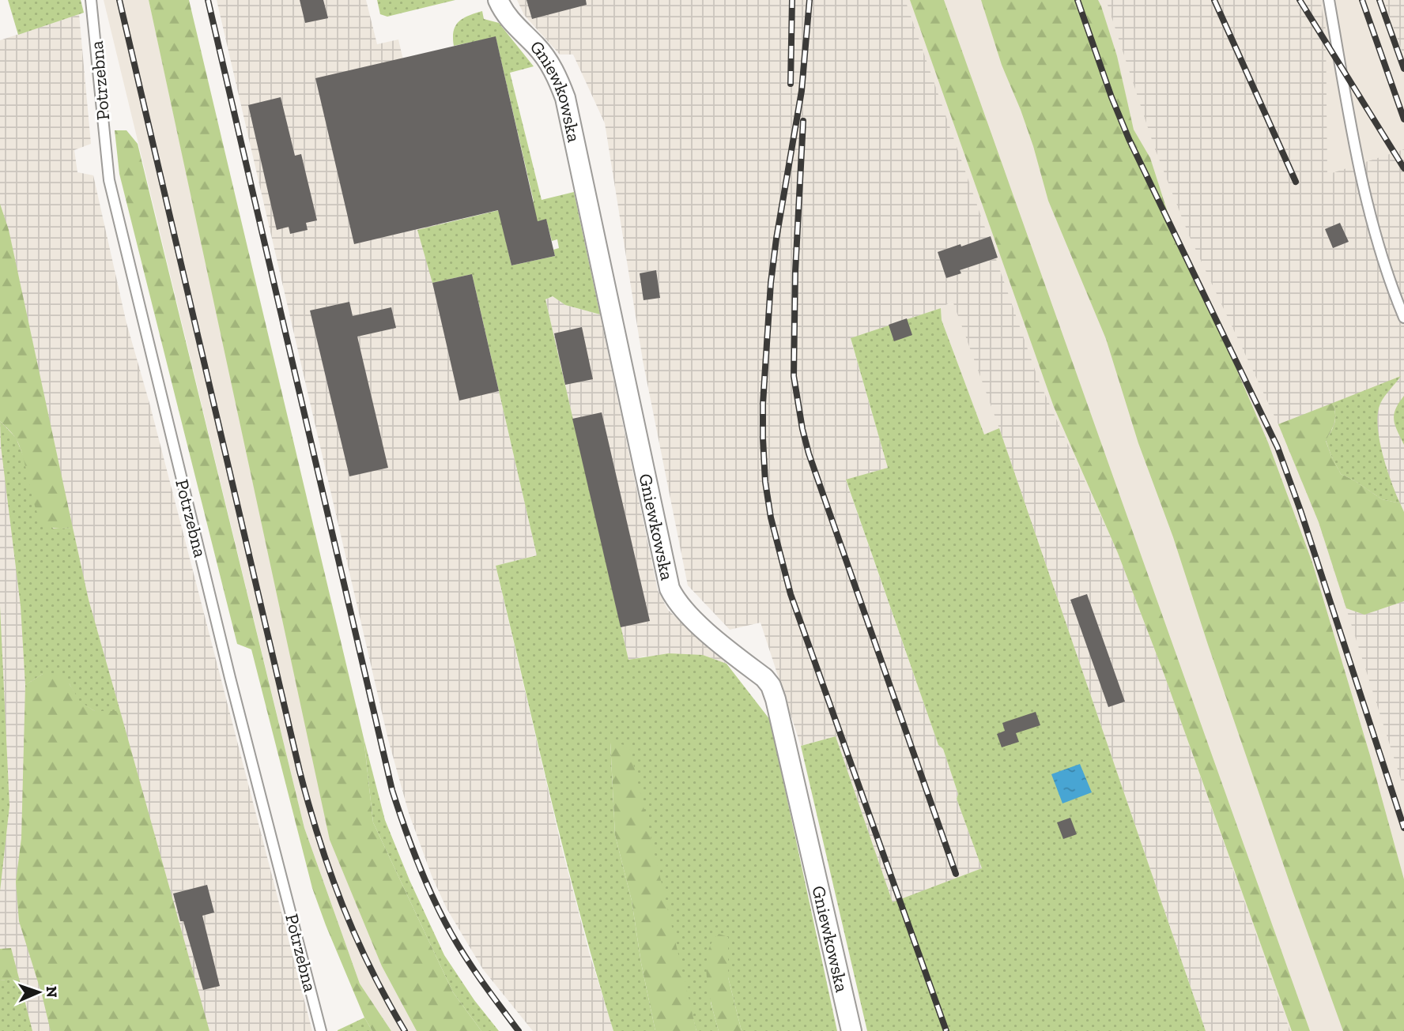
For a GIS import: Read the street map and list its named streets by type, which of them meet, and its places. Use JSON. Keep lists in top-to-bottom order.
{
  "streets": {
    "street": ["Gniewkowska"],
    "lane": ["Potrzebna"]
  },
  "north": "right"
}
